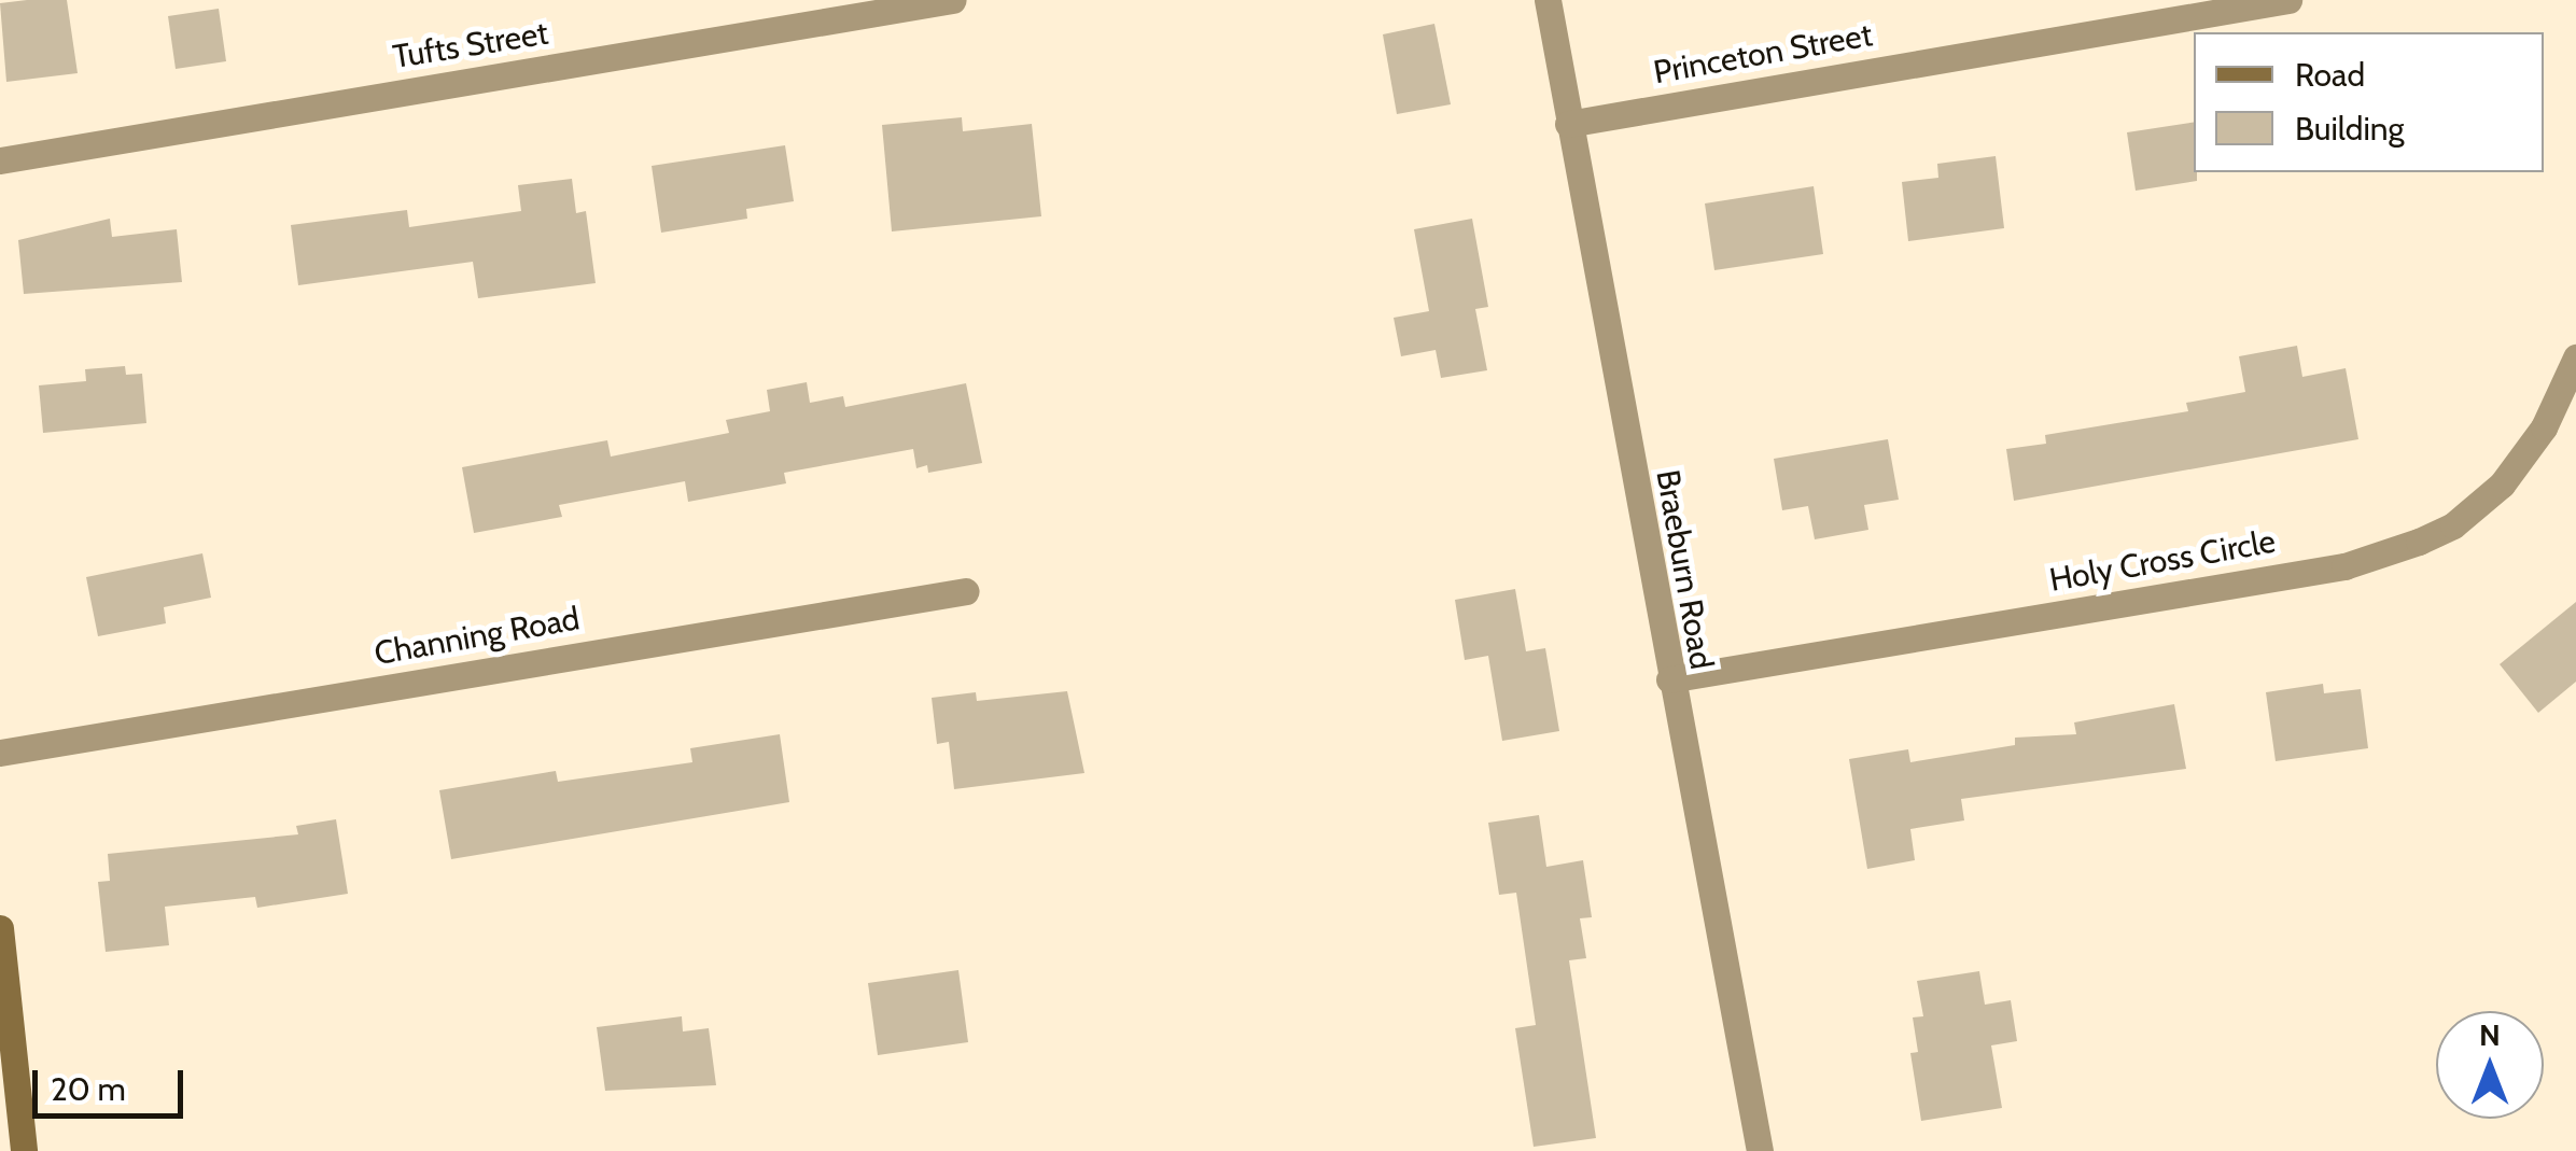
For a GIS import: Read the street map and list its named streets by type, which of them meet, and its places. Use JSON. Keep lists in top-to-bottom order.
{
  "streets": {
    "street": [
      "Tufts Street",
      "Princeton Street",
      "Holy Cross Circle",
      "Braeburn Road",
      "Channing Road"
    ]
  },
  "crossings": [
    ["Princeton Street", "Braeburn Road"],
    ["Holy Cross Circle", "Braeburn Road"]
  ],
  "legend": ["Road", "Building"],
  "scale_bar": "20 m",
  "north": "top"
}
